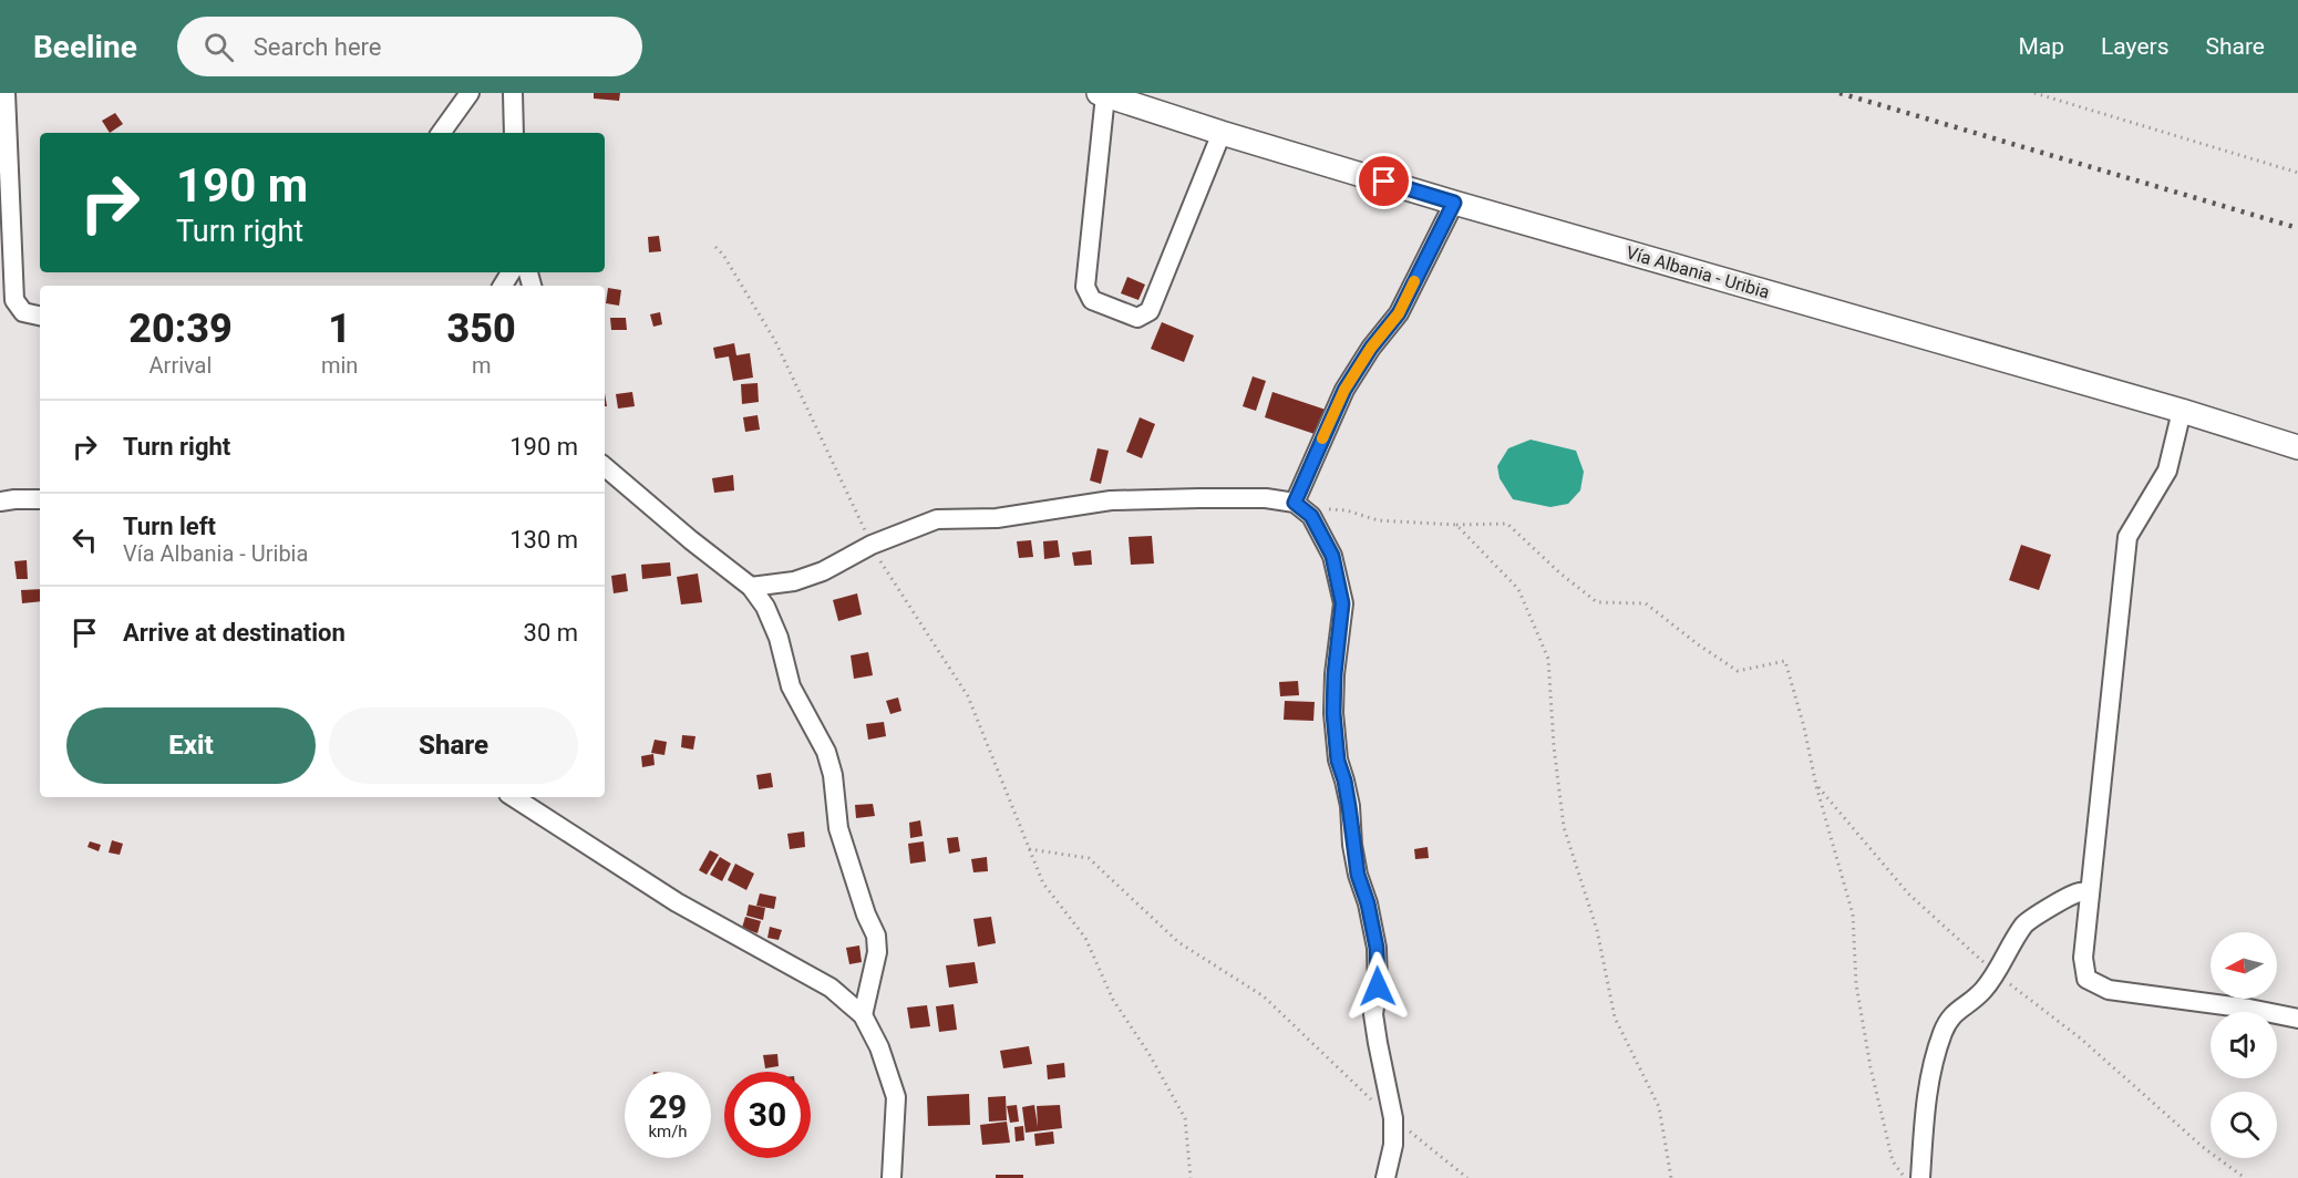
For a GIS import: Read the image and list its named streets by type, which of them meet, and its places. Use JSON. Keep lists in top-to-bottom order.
{
  "streets": {
    "main road": ["Vía Albania - Uribia"]
  },
  "north": "left",
  "page": {
    "header": "Beeline",
    "search": "Search here",
    "nav": ["Map", "Layers", "Share"],
    "turn": ["190 m", "Turn right"],
    "eta": [
      "20:39",
      "Arrival",
      "1",
      "min",
      "350",
      "m"
    ],
    "list": [
      {
        "name": "Turn right",
        "value": "190 m"
      },
      {
        "name": "Turn left",
        "note": "Vía Albania - Uribia",
        "value": "130 m"
      },
      {
        "name": "Arrive at destination",
        "value": "30 m"
      }
    ],
    "buttons": ["Exit", "Share"],
    "speed": "29 km/h",
    "limit": "30"
  }
}
